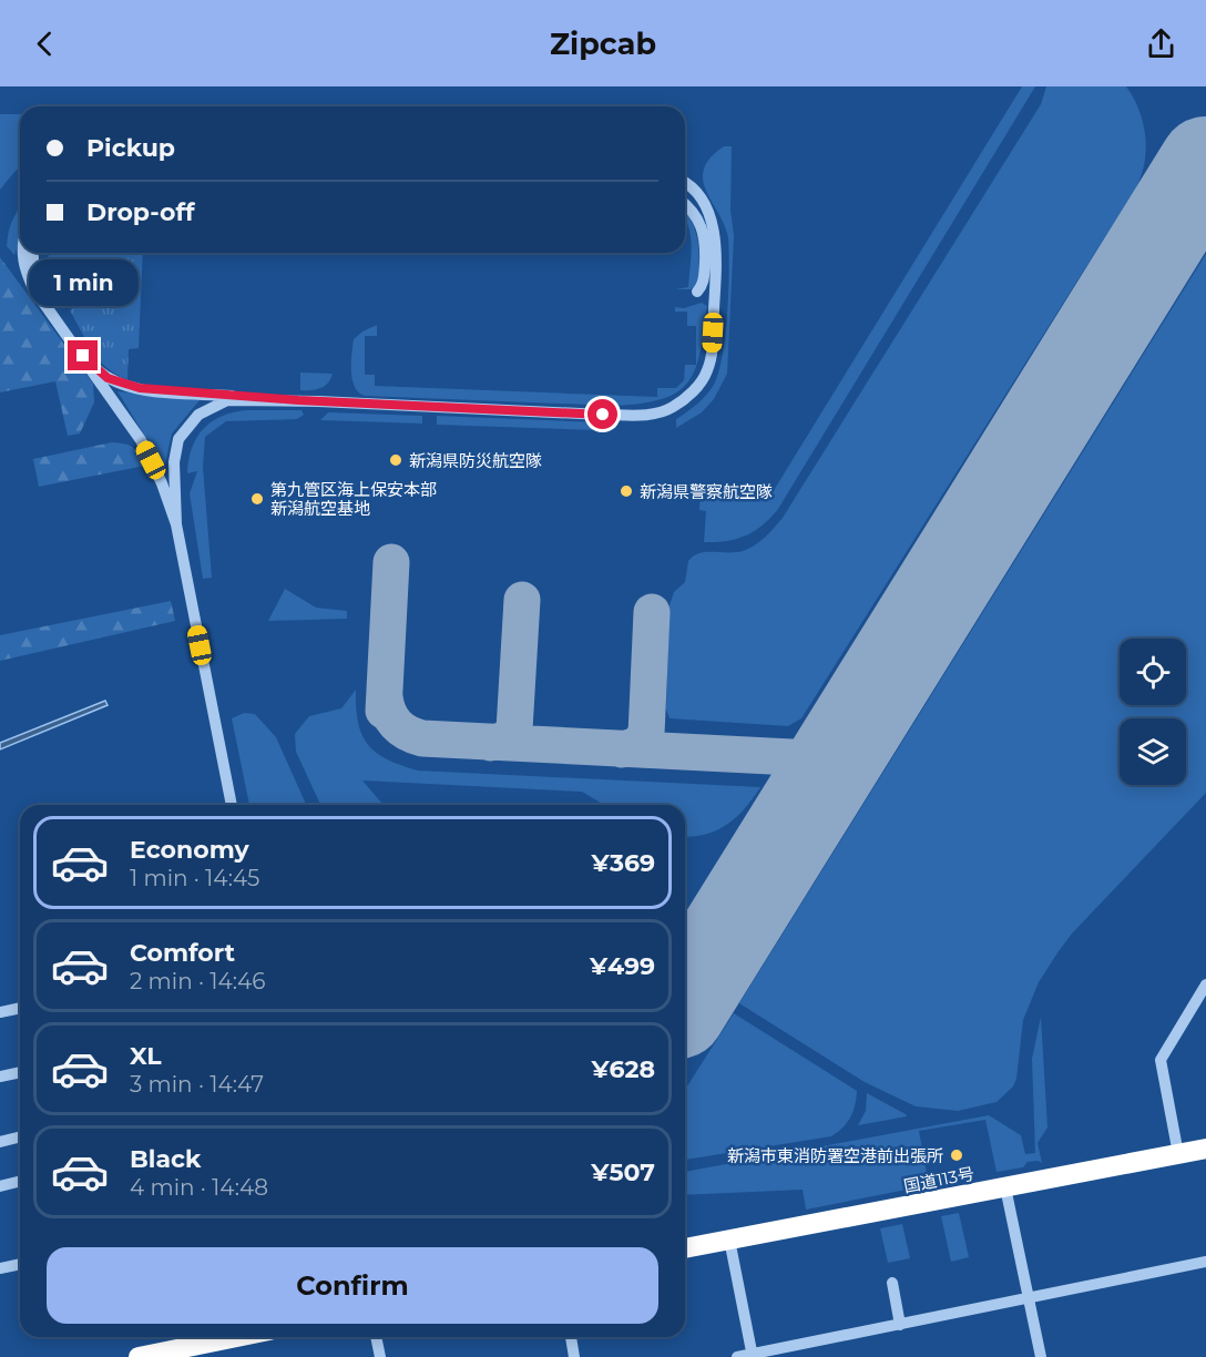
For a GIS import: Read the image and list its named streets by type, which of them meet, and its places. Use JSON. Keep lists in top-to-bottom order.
{
  "streets": {
    "highway": ["国道113号"]
  },
  "places": [
    "新潟県防災航空隊",
    "新潟県警察航空隊",
    "第九管区海上保安本部 新潟航空基地",
    "新潟市東消防署空港前出張所"
  ],
  "page": {
    "header": "Zipcab",
    "banner": ["Pickup", "Drop-off"],
    "bubble": "1 min",
    "list": [
      {
        "name": "Economy",
        "note": "1 min · 14:45",
        "value": "¥369"
      },
      {
        "name": "Comfort",
        "note": "2 min · 14:46",
        "value": "¥499"
      },
      {
        "name": "XL",
        "note": "3 min · 14:47",
        "value": "¥628"
      },
      {
        "name": "Black",
        "note": "4 min · 14:48",
        "value": "¥507"
      }
    ],
    "buttons": "Confirm"
  }
}
